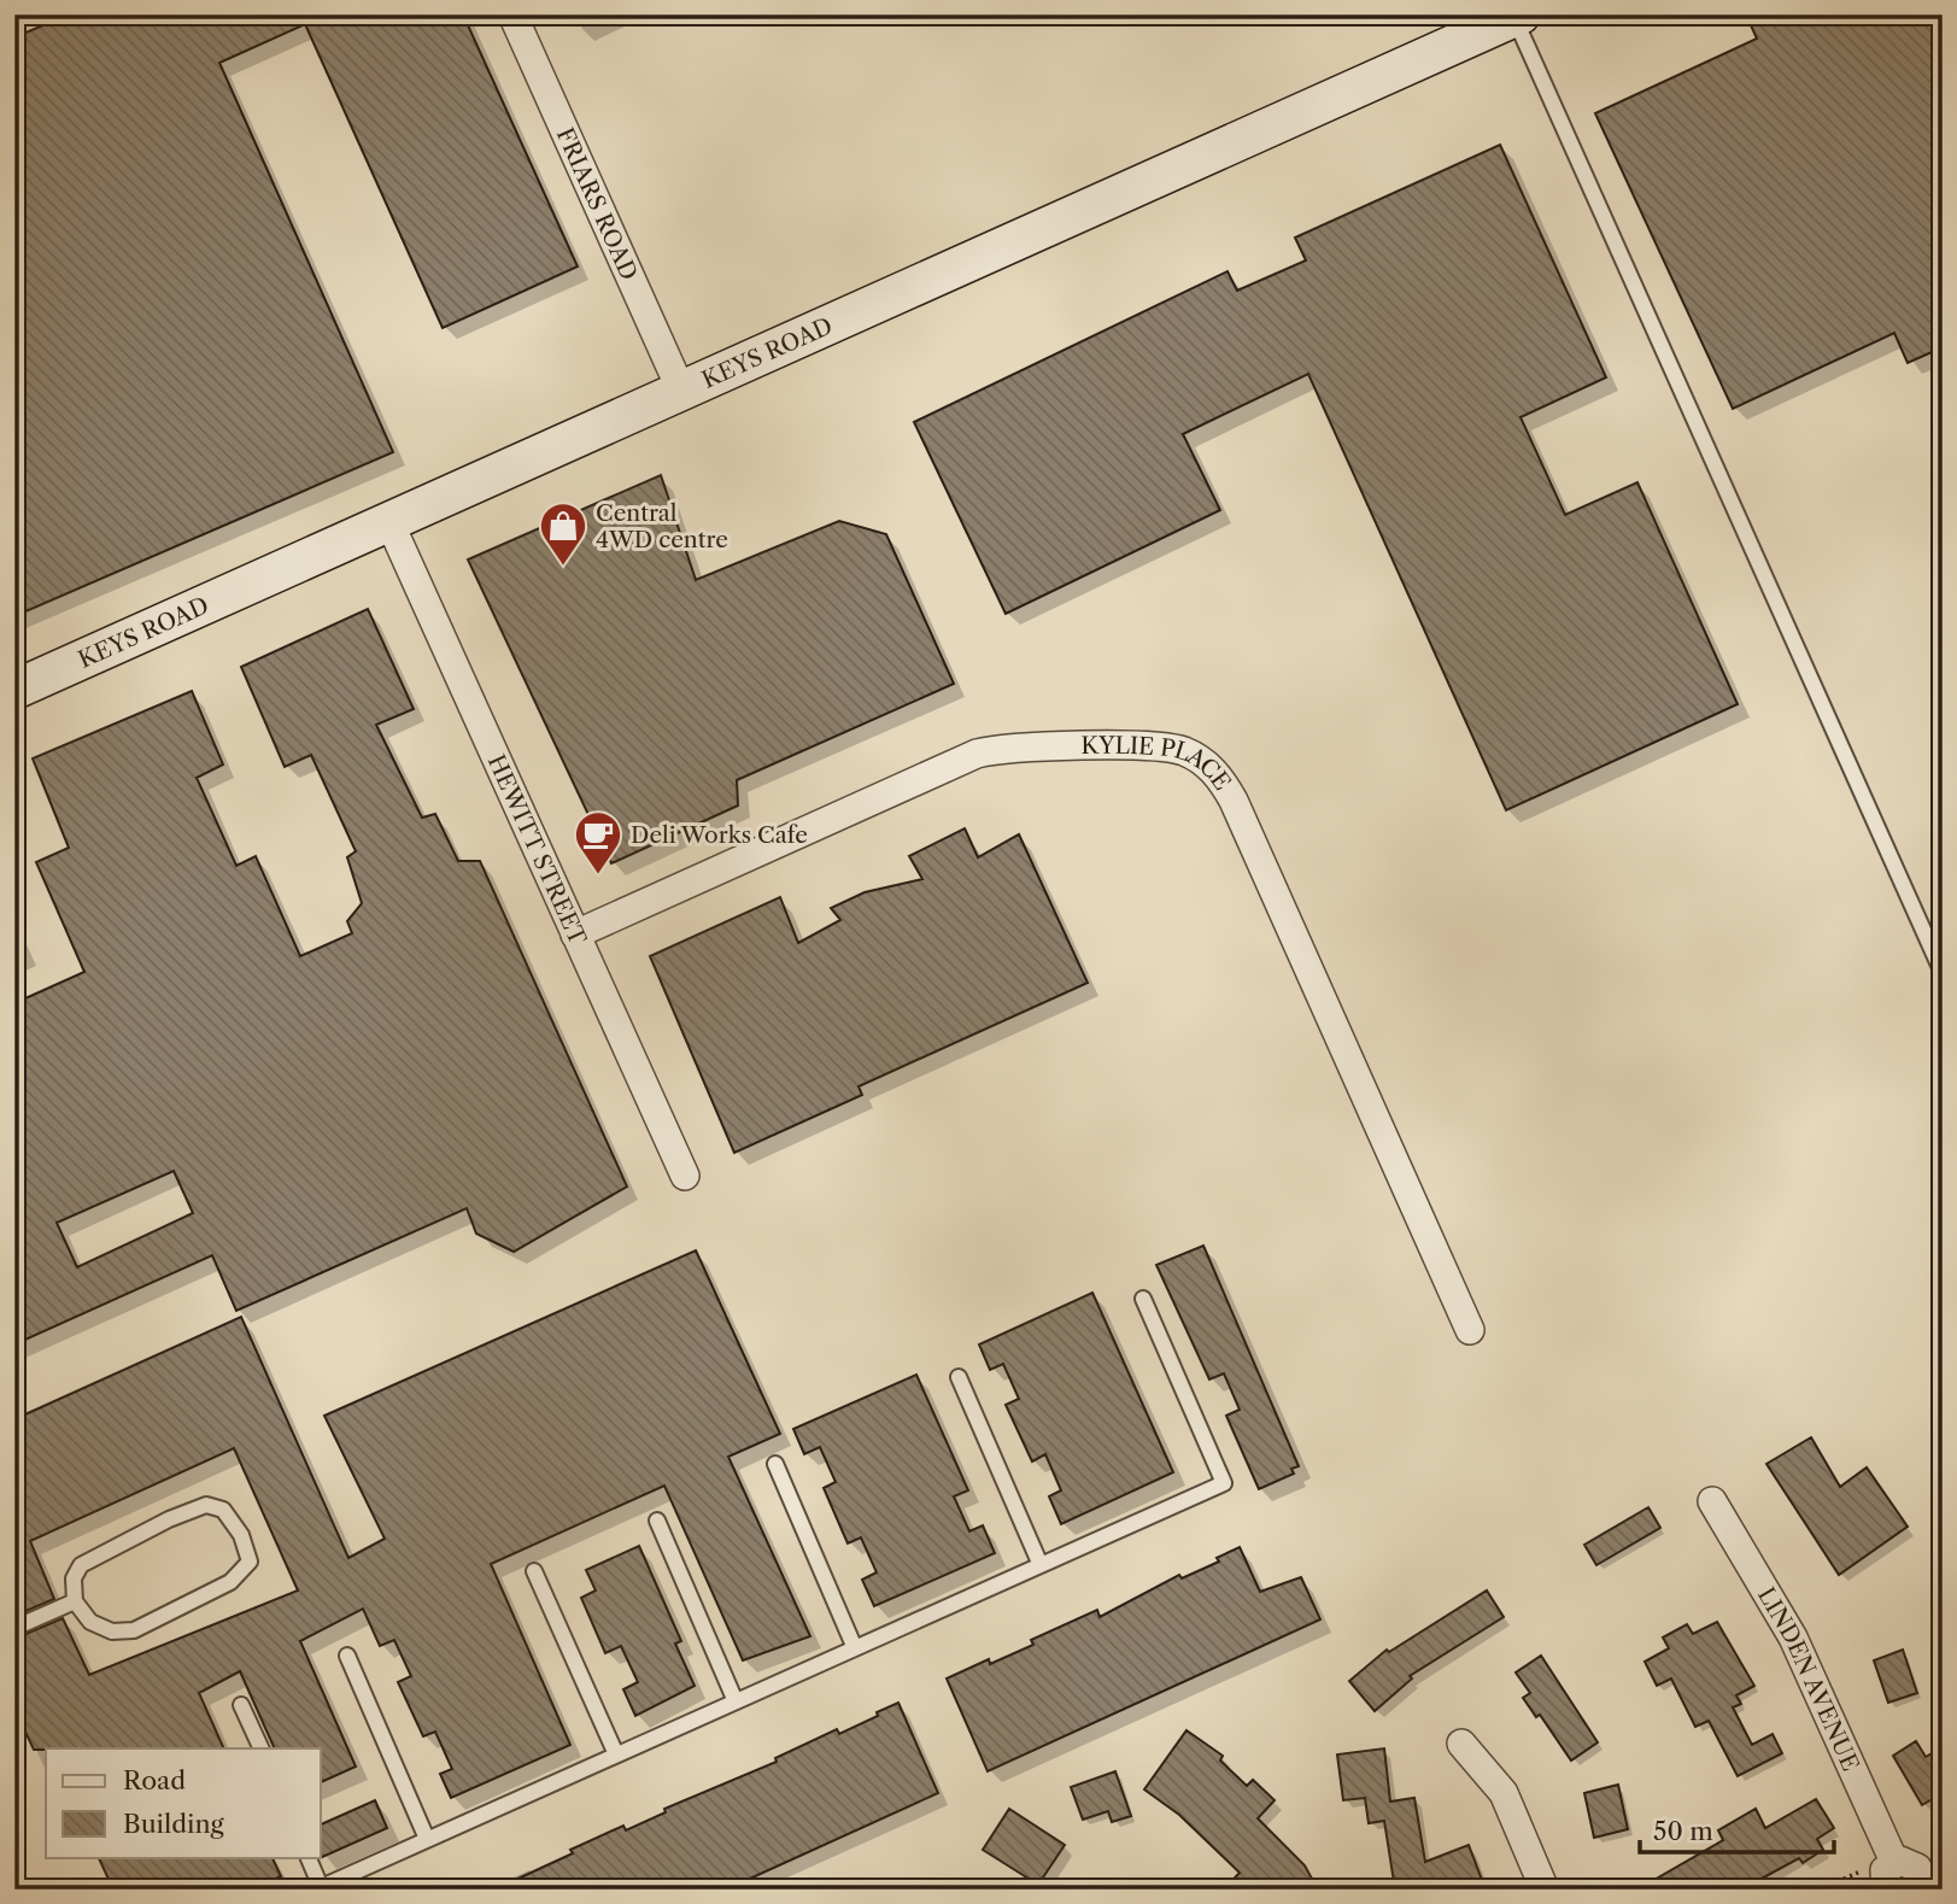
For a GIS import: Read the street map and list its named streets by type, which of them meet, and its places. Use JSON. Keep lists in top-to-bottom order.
{
  "streets": {
    "street": [
      "FRIARS ROAD",
      "KEYS ROAD",
      "KYLIE PLACE",
      "HEWITT STREET",
      "LINDEN AVENUE"
    ]
  },
  "crossings": [
    ["FRIARS ROAD", "KEYS ROAD"],
    ["KEYS ROAD", "HEWITT STREET"],
    ["KYLIE PLACE", "HEWITT STREET"]
  ],
  "places": {
    "shop": ["Central 4WD centre"],
    "cafe": ["Deli Works Cafe"]
  },
  "legend": ["Road", "Building"],
  "scale_bar": "50 m"
}
